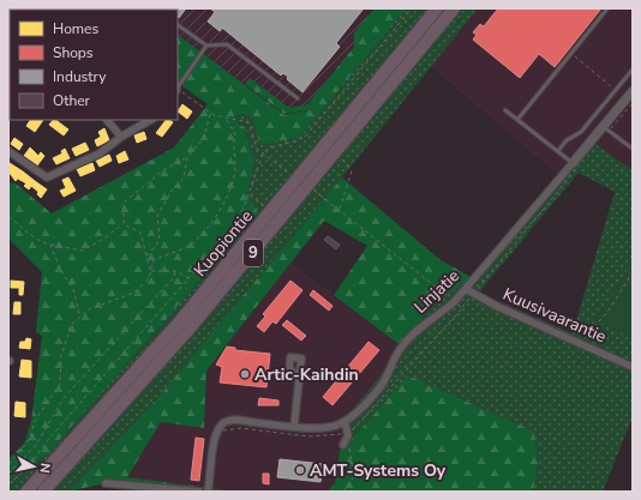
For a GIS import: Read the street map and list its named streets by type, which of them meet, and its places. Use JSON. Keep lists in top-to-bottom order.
{
  "streets": {
    "highway": ["Kuopiontie", "9"],
    "street": ["Linjatie", "Kuusivaarantie"]
  },
  "crossings": [
    ["Linjatie", "Kuusivaarantie"]
  ],
  "places": ["Artic-Kaihdin", "AMT-Systems Oy"],
  "legend": [
    "Homes",
    "Shops",
    "Industry",
    "Other"
  ],
  "north": "right"
}
